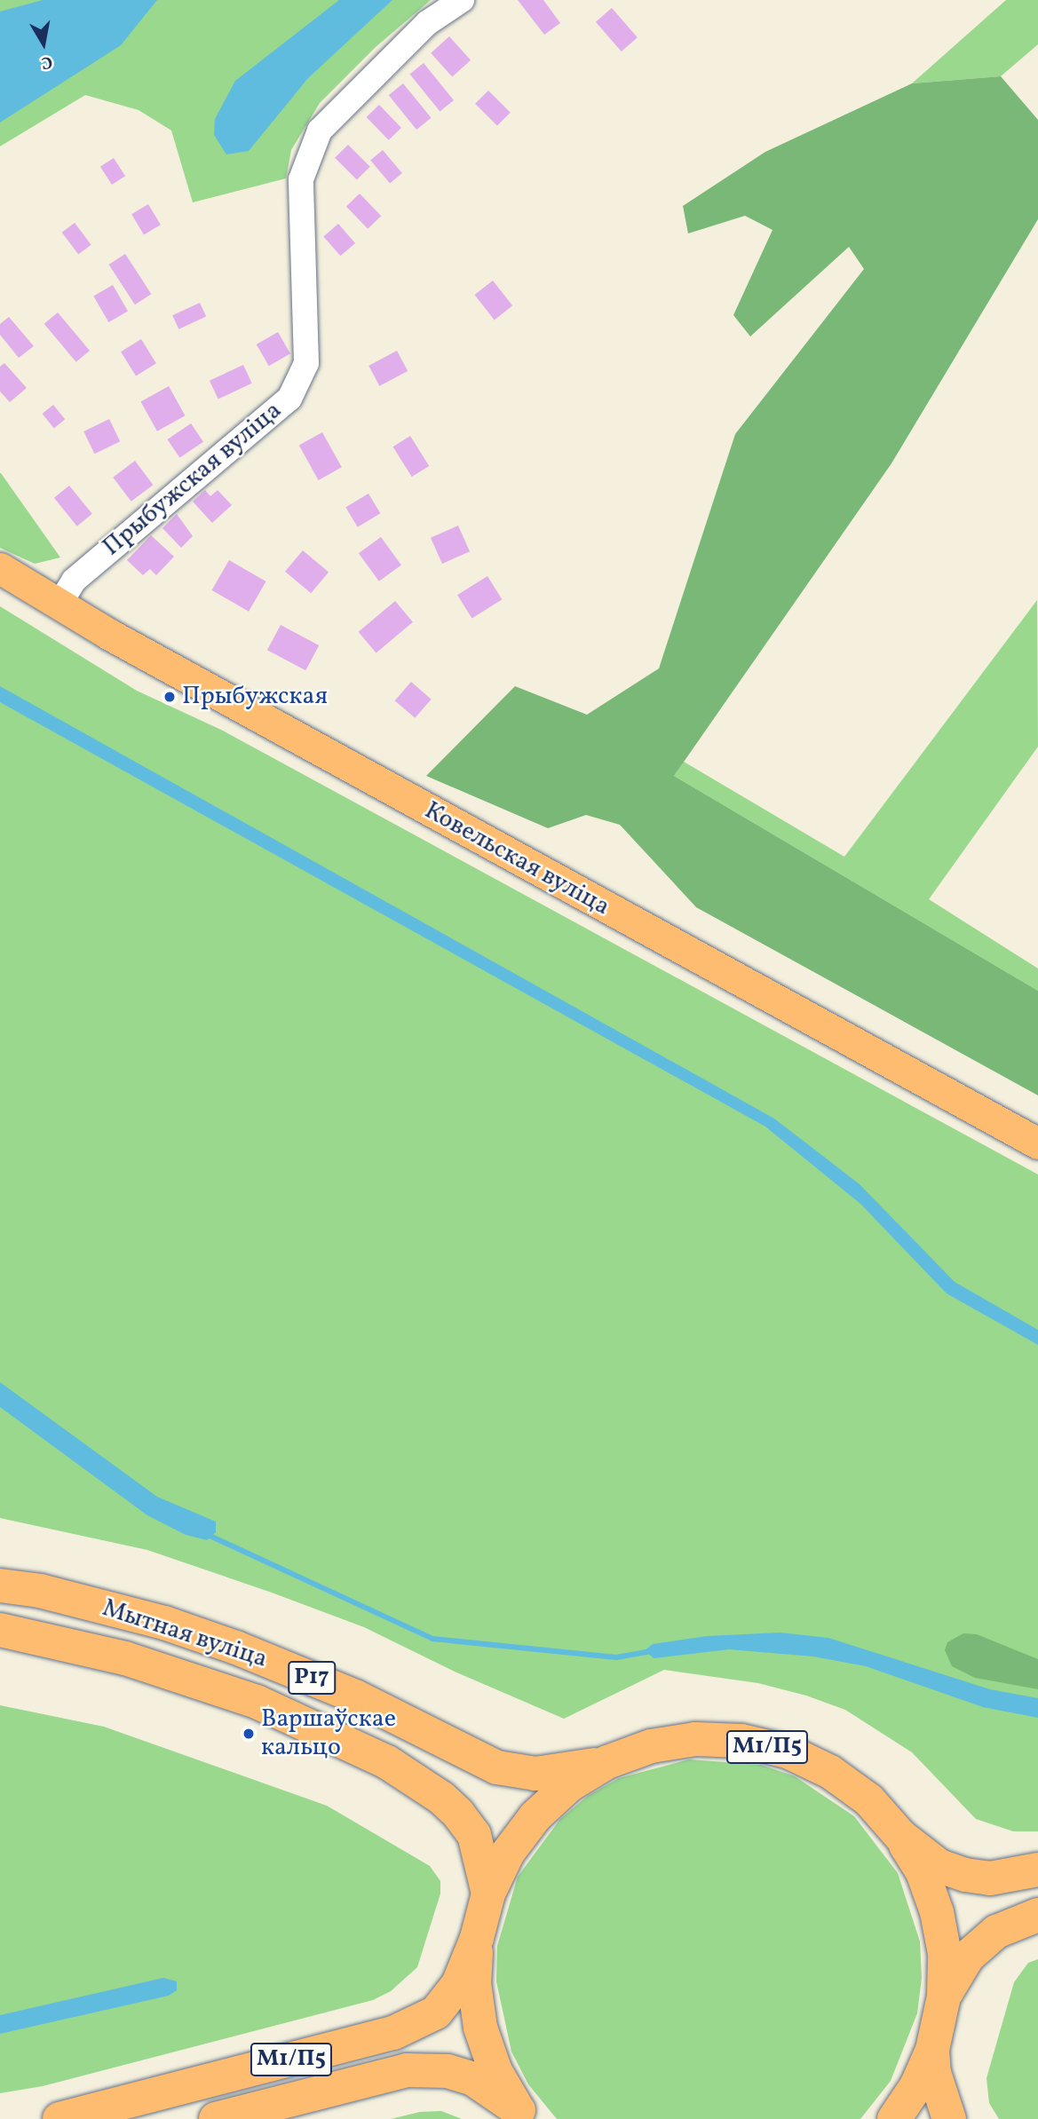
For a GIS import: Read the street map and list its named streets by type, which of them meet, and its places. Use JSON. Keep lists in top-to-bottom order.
{
  "streets": {
    "highway": ["Мытная вуліца", "Р17", "М1/П5"],
    "main road": ["Ковельская вуліца"],
    "street": ["Прыбужская вуліца"]
  },
  "crossings": [
    ["Прыбужская вуліца", "Ковельская вуліца"],
    ["Мытная вуліца", "М1/П5"]
  ],
  "places": ["Прыбужская", "Варшаўскае кальцо"],
  "north": "bottom"
}
